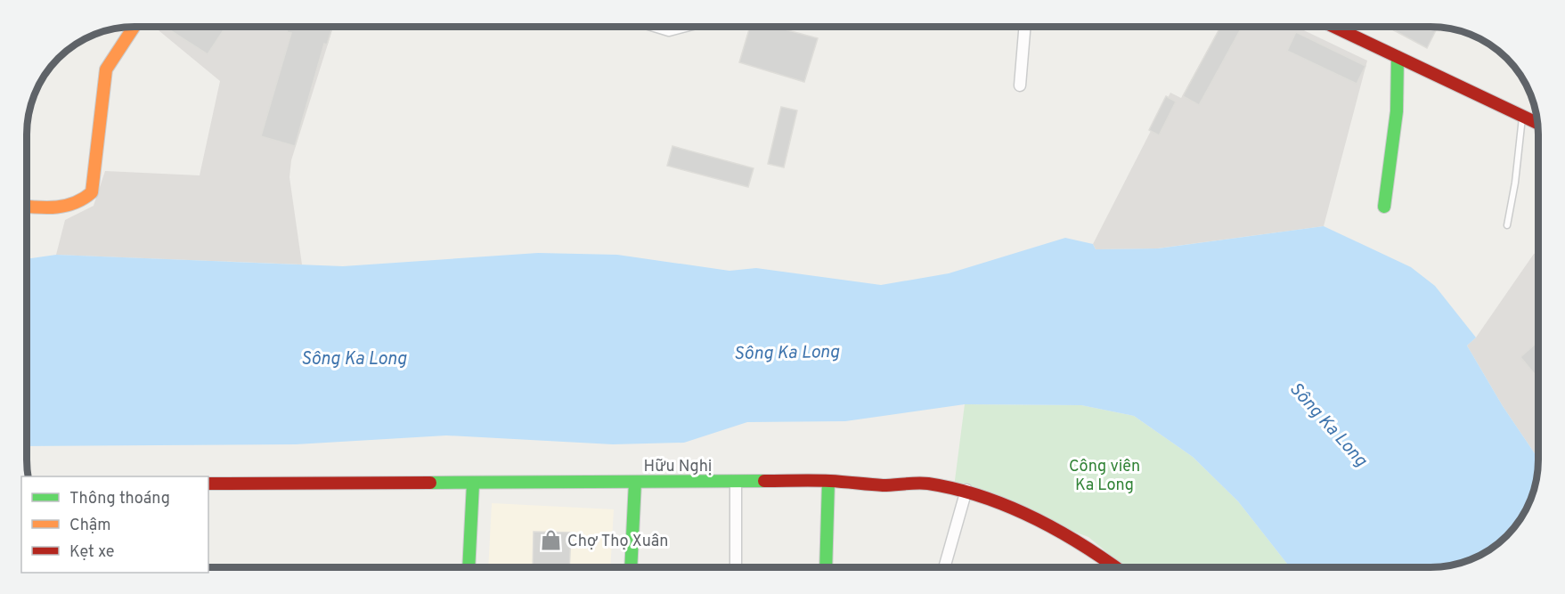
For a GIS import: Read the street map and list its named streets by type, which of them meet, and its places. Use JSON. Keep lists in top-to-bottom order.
{
  "streets": {
    "street": ["Hữu Nghị"]
  },
  "water": ["Sông Ka Long"],
  "parks": ["Công viên Ka Long"],
  "places": {
    "shop": ["Chợ Thọ Xuân"]
  },
  "legend": ["Thông thoáng", "Chậm", "Kẹt xe"]
}
